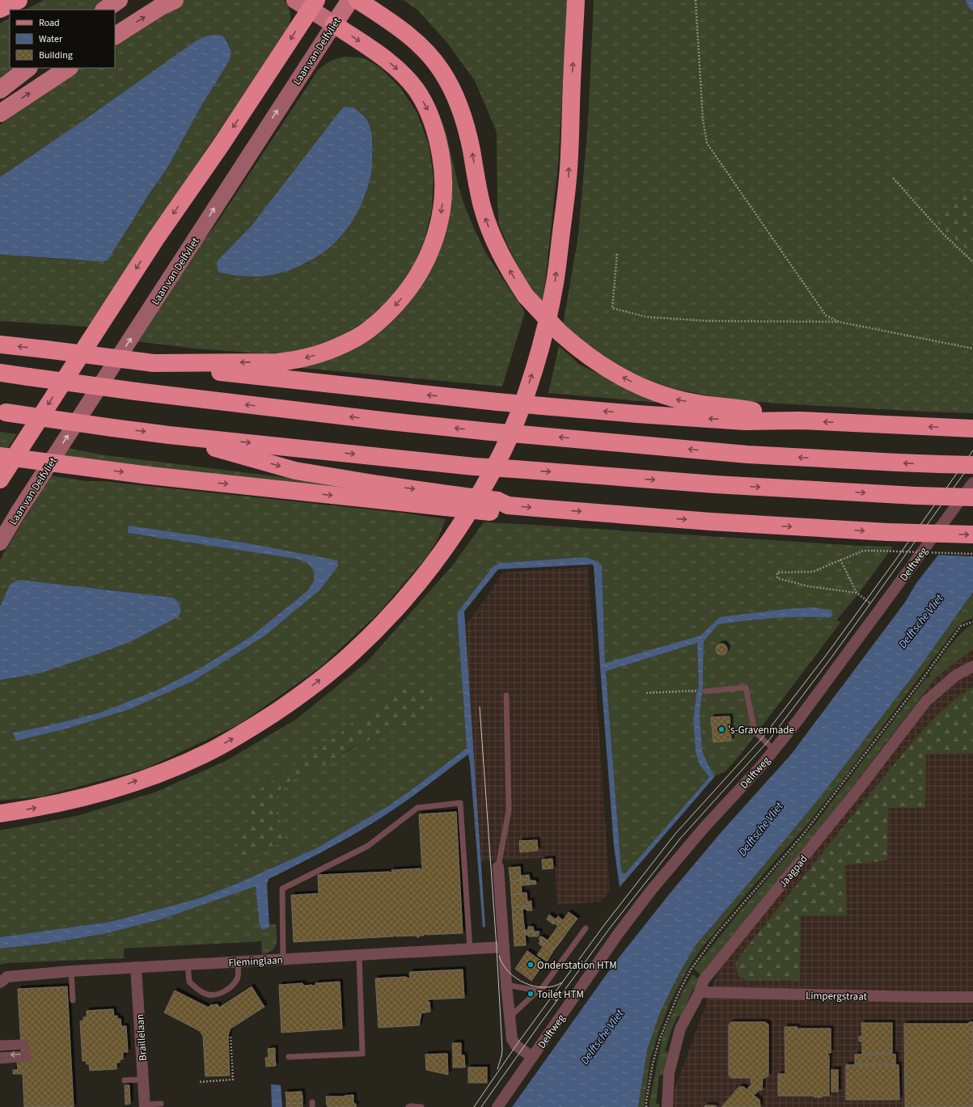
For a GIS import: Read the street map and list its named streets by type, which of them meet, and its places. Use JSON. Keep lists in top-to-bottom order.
{
  "streets": {
    "main road": ["Laan van Delfvliet"],
    "street": [
      "Delftweg",
      "Jaagpad",
      "Fleminglaan",
      "Limpergstraat",
      "Braillelaan"
    ]
  },
  "crossings": [
    ["Delftweg", "Fleminglaan"],
    ["Jaagpad", "Limpergstraat"],
    ["Fleminglaan", "Braillelaan"]
  ],
  "one_way": ["Laan van Delfvliet"],
  "water": ["Delftsche Vliet"],
  "places": ["'s-Gravenmade", "Onderstation HTM", "Toilet HTM"],
  "legend": ["Road", "Water", "Building"]
}
